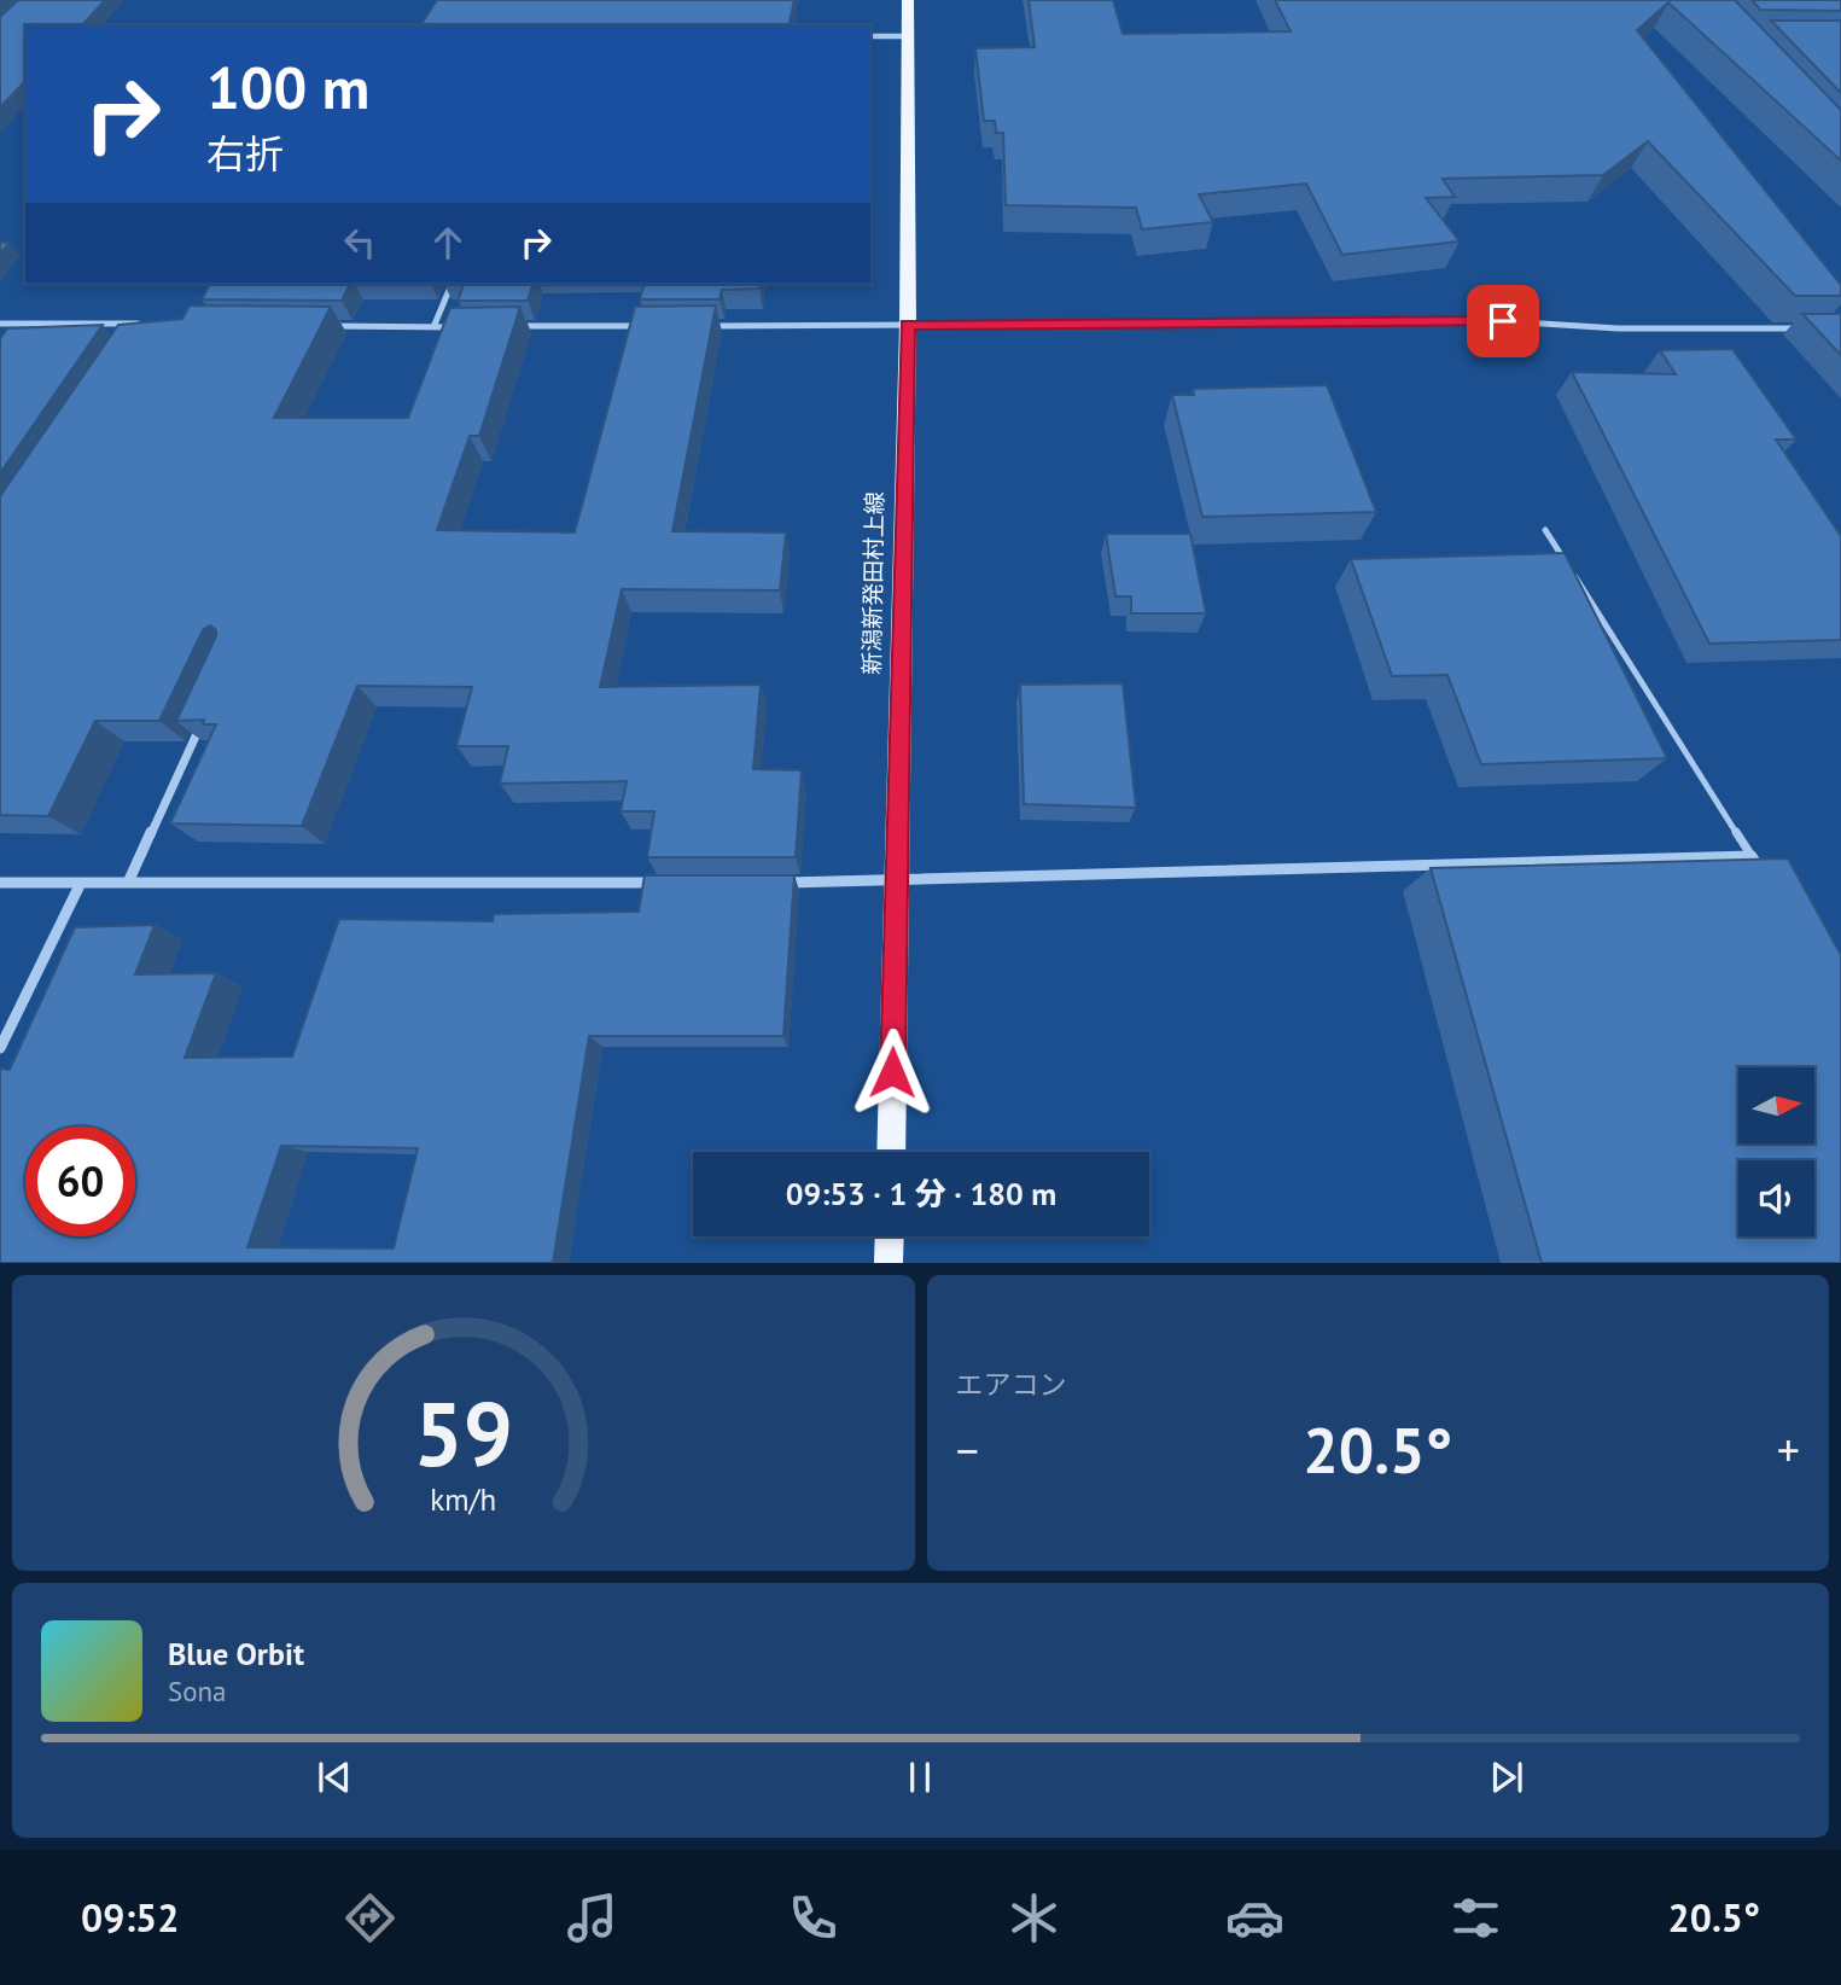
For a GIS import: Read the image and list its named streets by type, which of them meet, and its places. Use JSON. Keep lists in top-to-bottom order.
{
  "streets": {
    "main road": ["新潟新発田村上線"]
  },
  "north": "right",
  "page": {
    "turn": ["100 m", "右折"],
    "limit": "60",
    "trip": "09:53 · 1 分 · 180 m",
    "tile": "エアコン",
    "heat": ["−", "20.5°", "+"],
    "song": ["Blue Orbit", "Sona"],
    "tabs": ["09:52", "20.5°"],
    "gauge": ["59", "km/h"]
  }
}
